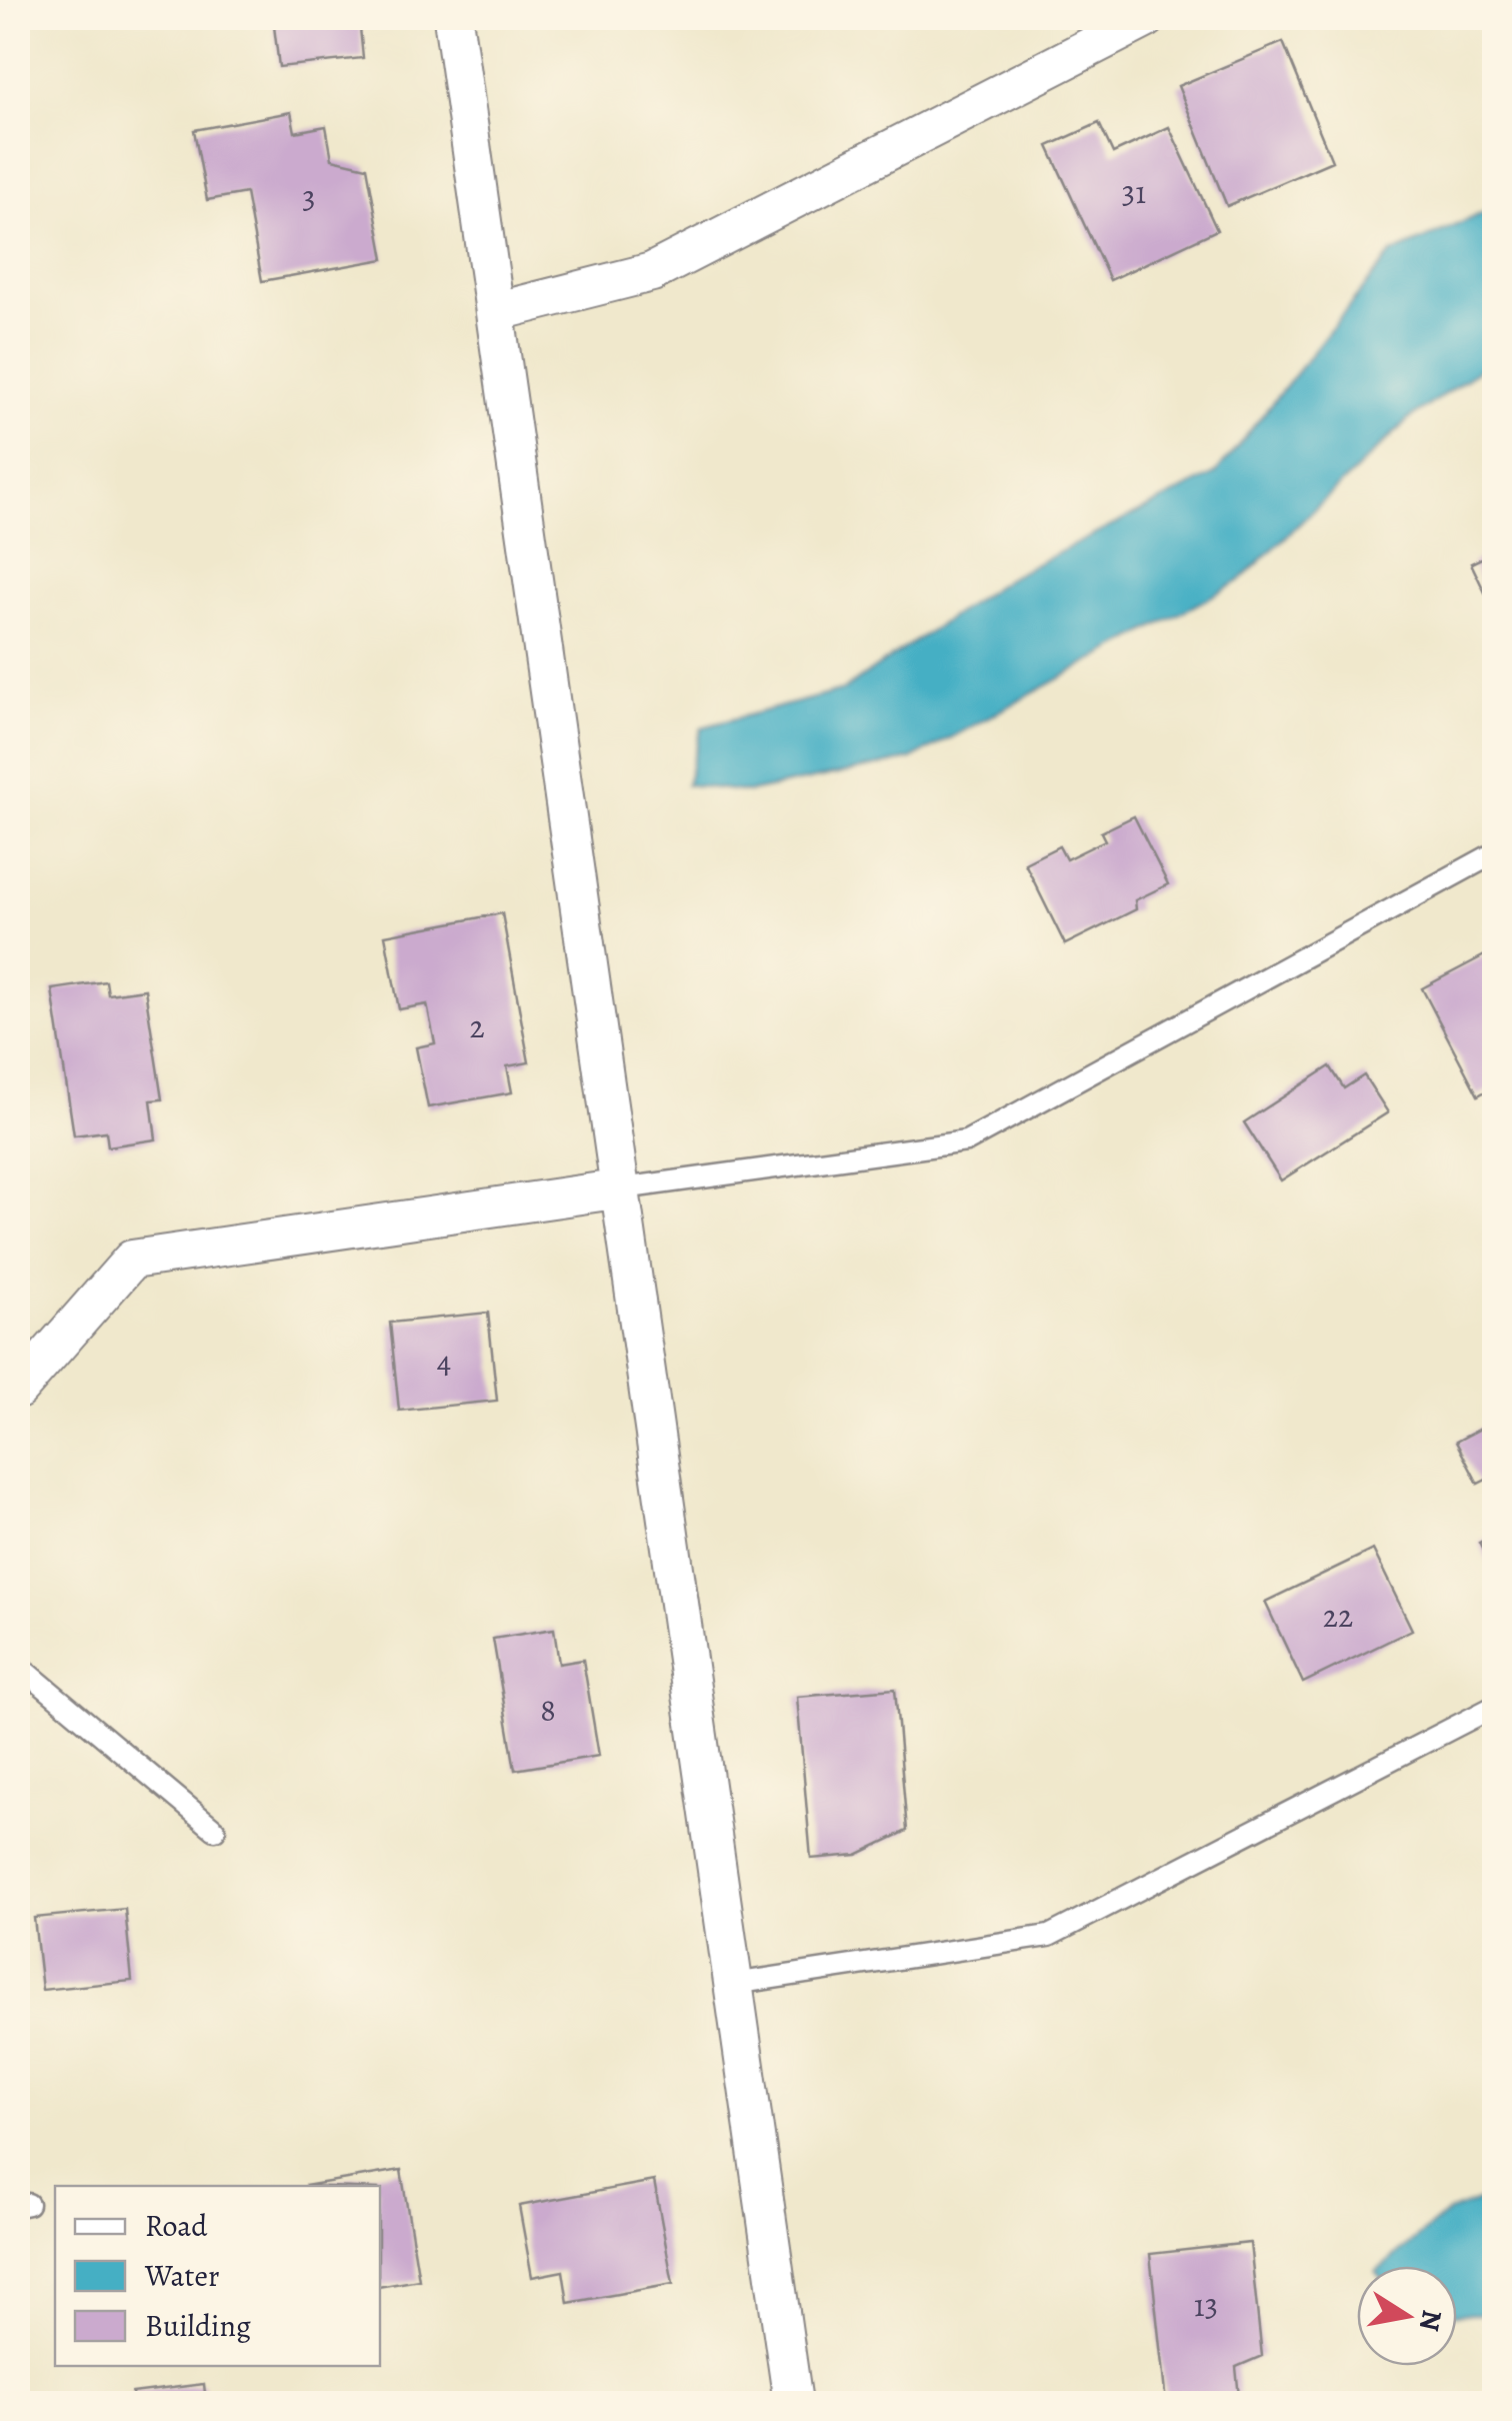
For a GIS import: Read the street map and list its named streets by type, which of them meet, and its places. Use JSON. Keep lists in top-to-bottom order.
{
  "house_numbers": [
    "31",
    "3",
    "2",
    "4",
    "22",
    "8",
    "13"
  ],
  "legend": ["Road", "Water", "Building"],
  "north": "right"
}
